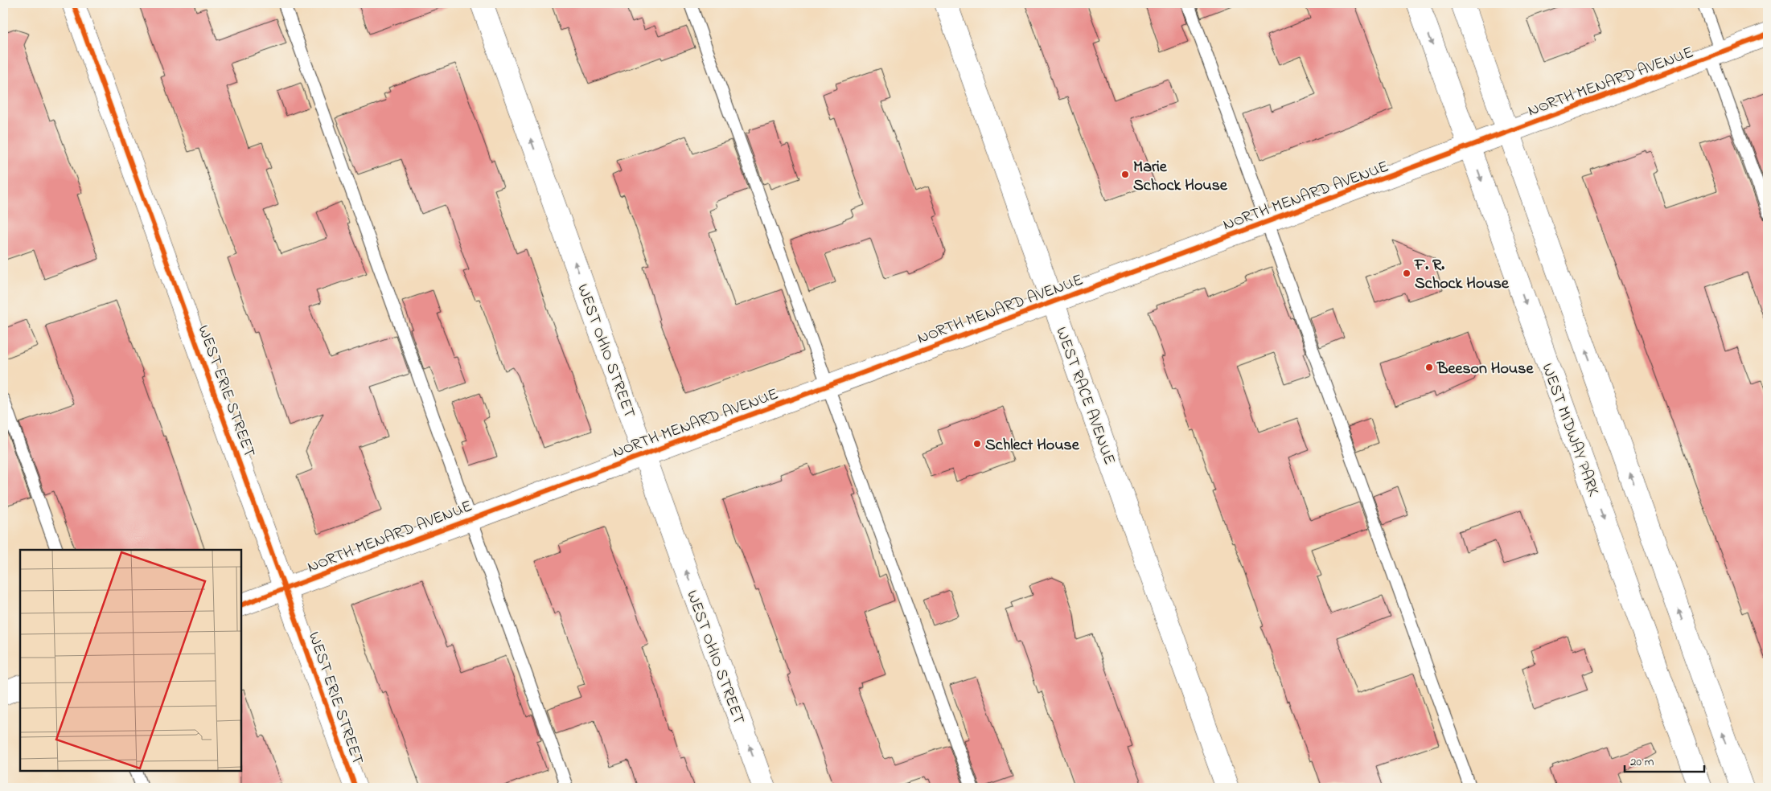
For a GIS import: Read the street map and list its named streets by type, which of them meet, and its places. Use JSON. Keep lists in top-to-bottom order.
{
  "streets": {
    "street": [
      "NORTH MENARD AVENUE",
      "WEST OHIO STREET",
      "WEST ERIE STREET",
      "WEST RACE AVENUE",
      "WEST MIDWAY PARK"
    ]
  },
  "crossings": [
    ["NORTH MENARD AVENUE", "WEST OHIO STREET"],
    ["NORTH MENARD AVENUE", "WEST ERIE STREET"],
    ["NORTH MENARD AVENUE", "WEST RACE AVENUE"],
    ["NORTH MENARD AVENUE", "WEST MIDWAY PARK"]
  ],
  "one_way": ["WEST OHIO STREET"],
  "places": [
    "Marie Schock House",
    "F. R. Schock House",
    "Beeson House",
    "Schlect House"
  ],
  "scale_bar": "20 m"
}
